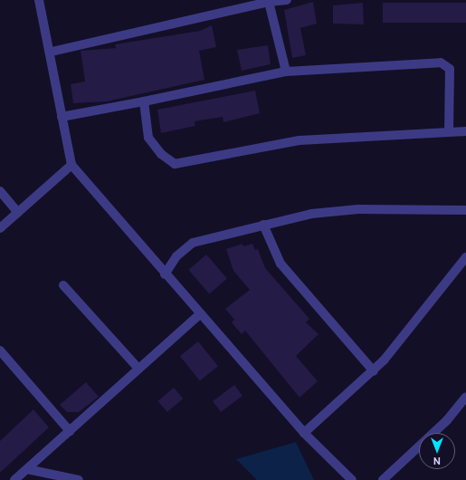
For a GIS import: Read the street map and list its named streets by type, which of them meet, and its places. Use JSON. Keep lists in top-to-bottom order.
{
  "north": "bottom"
}
